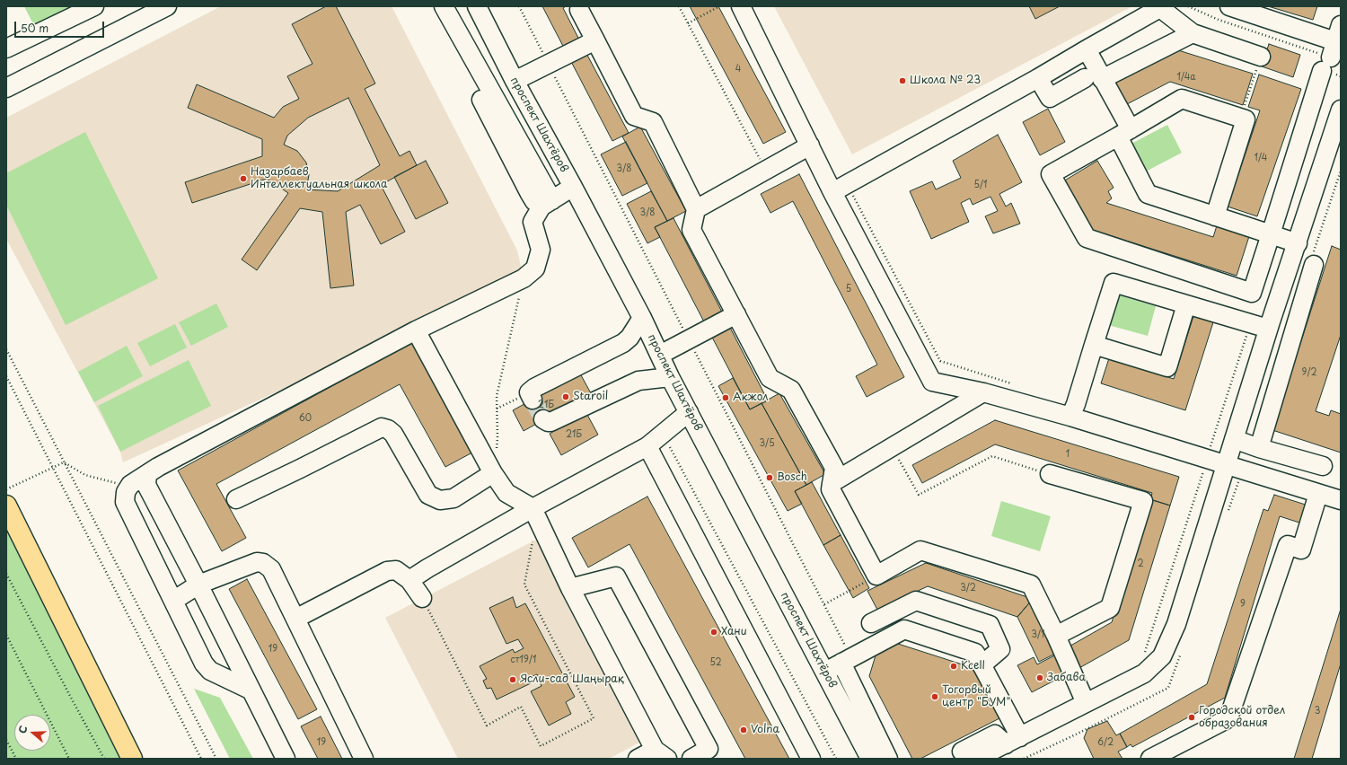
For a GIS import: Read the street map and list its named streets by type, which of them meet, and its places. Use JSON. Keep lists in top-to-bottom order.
{
  "streets": {
    "street": ["проспект Шахтёров"]
  },
  "places": [
    "Школа № 23",
    "Назарбаев Интеллектуальная школа",
    "Staroil",
    "Акжол",
    "Bosch",
    "Хани",
    "Kcell",
    "Забава",
    "Ясли-сад Шаңырақ",
    "Тогорвый центр \"БУМ\"",
    "Городской отдел образования",
    "Volna"
  ],
  "house_numbers": [
    "4",
    "1/4а",
    "1/4",
    "3/8",
    "5/1",
    "3/8",
    "5",
    "9/2",
    "21Б",
    "60",
    "21Б",
    "3/5",
    "1",
    "2",
    "3/2",
    "9",
    "3/1",
    "19",
    "ст19/1",
    "52",
    "3",
    "19",
    "6/2"
  ],
  "scale_bar": "50 m",
  "north": "left"
}
